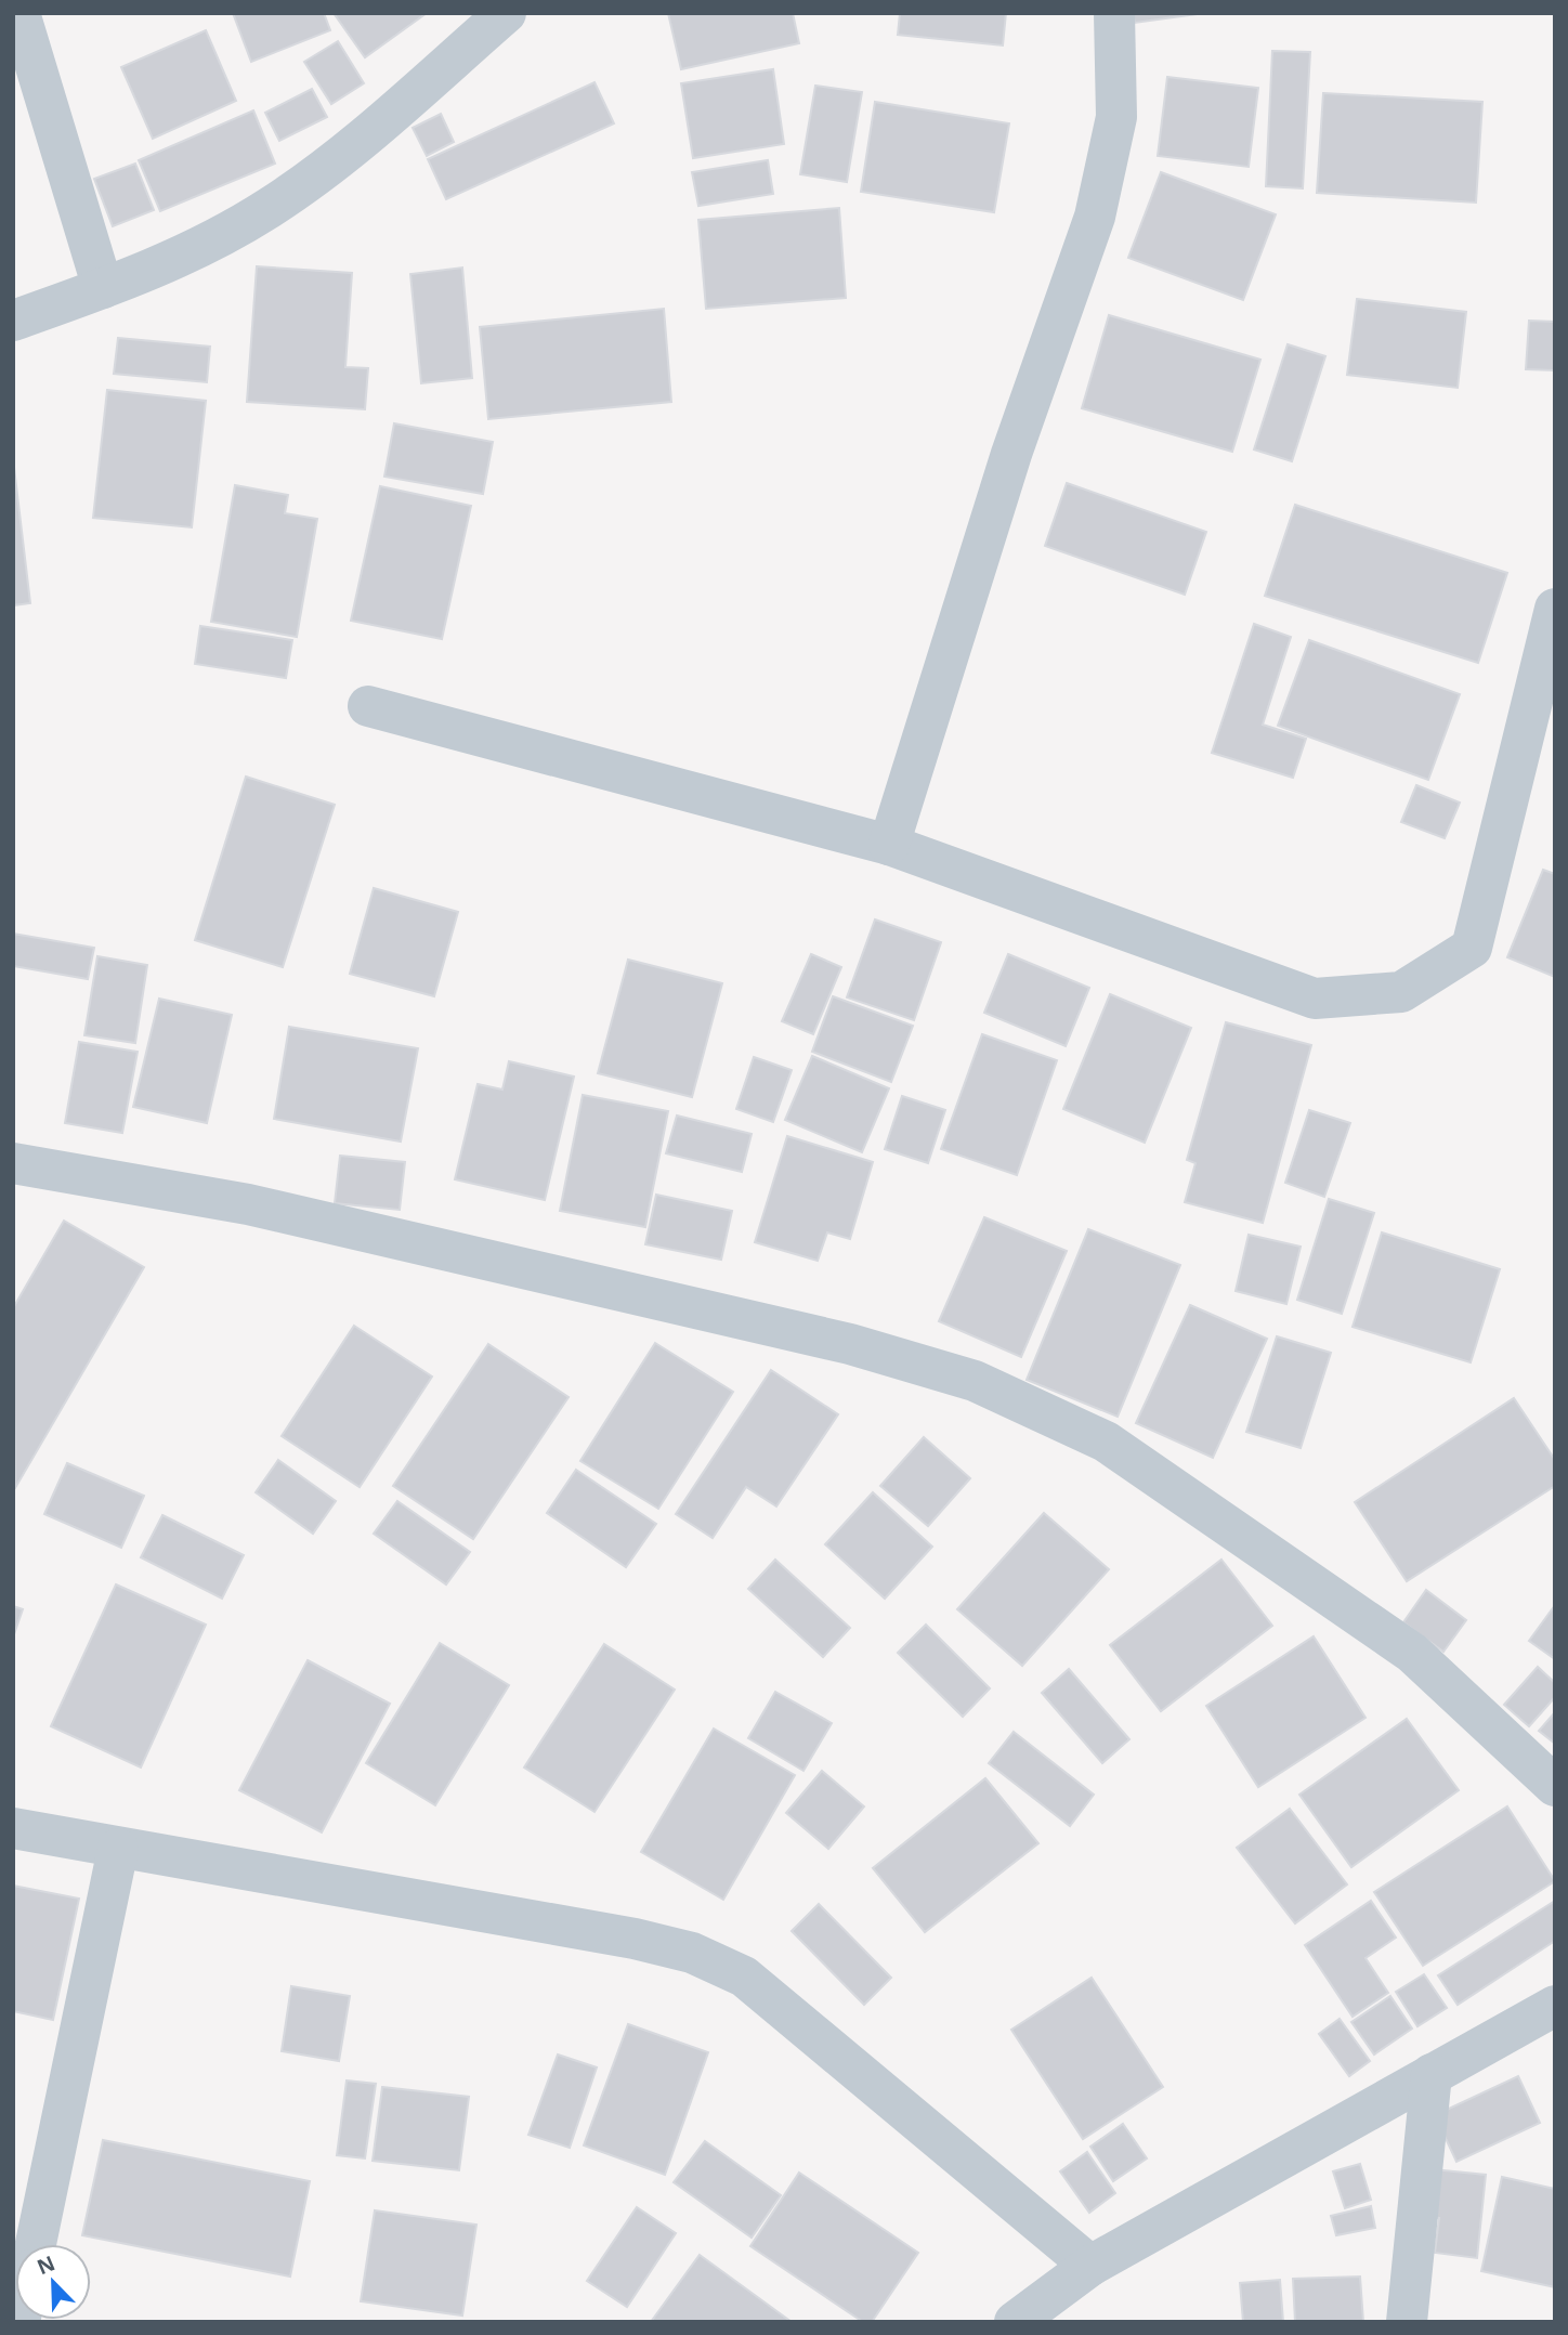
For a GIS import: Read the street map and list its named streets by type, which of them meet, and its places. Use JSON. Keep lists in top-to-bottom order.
{
  "north": "top left"
}
